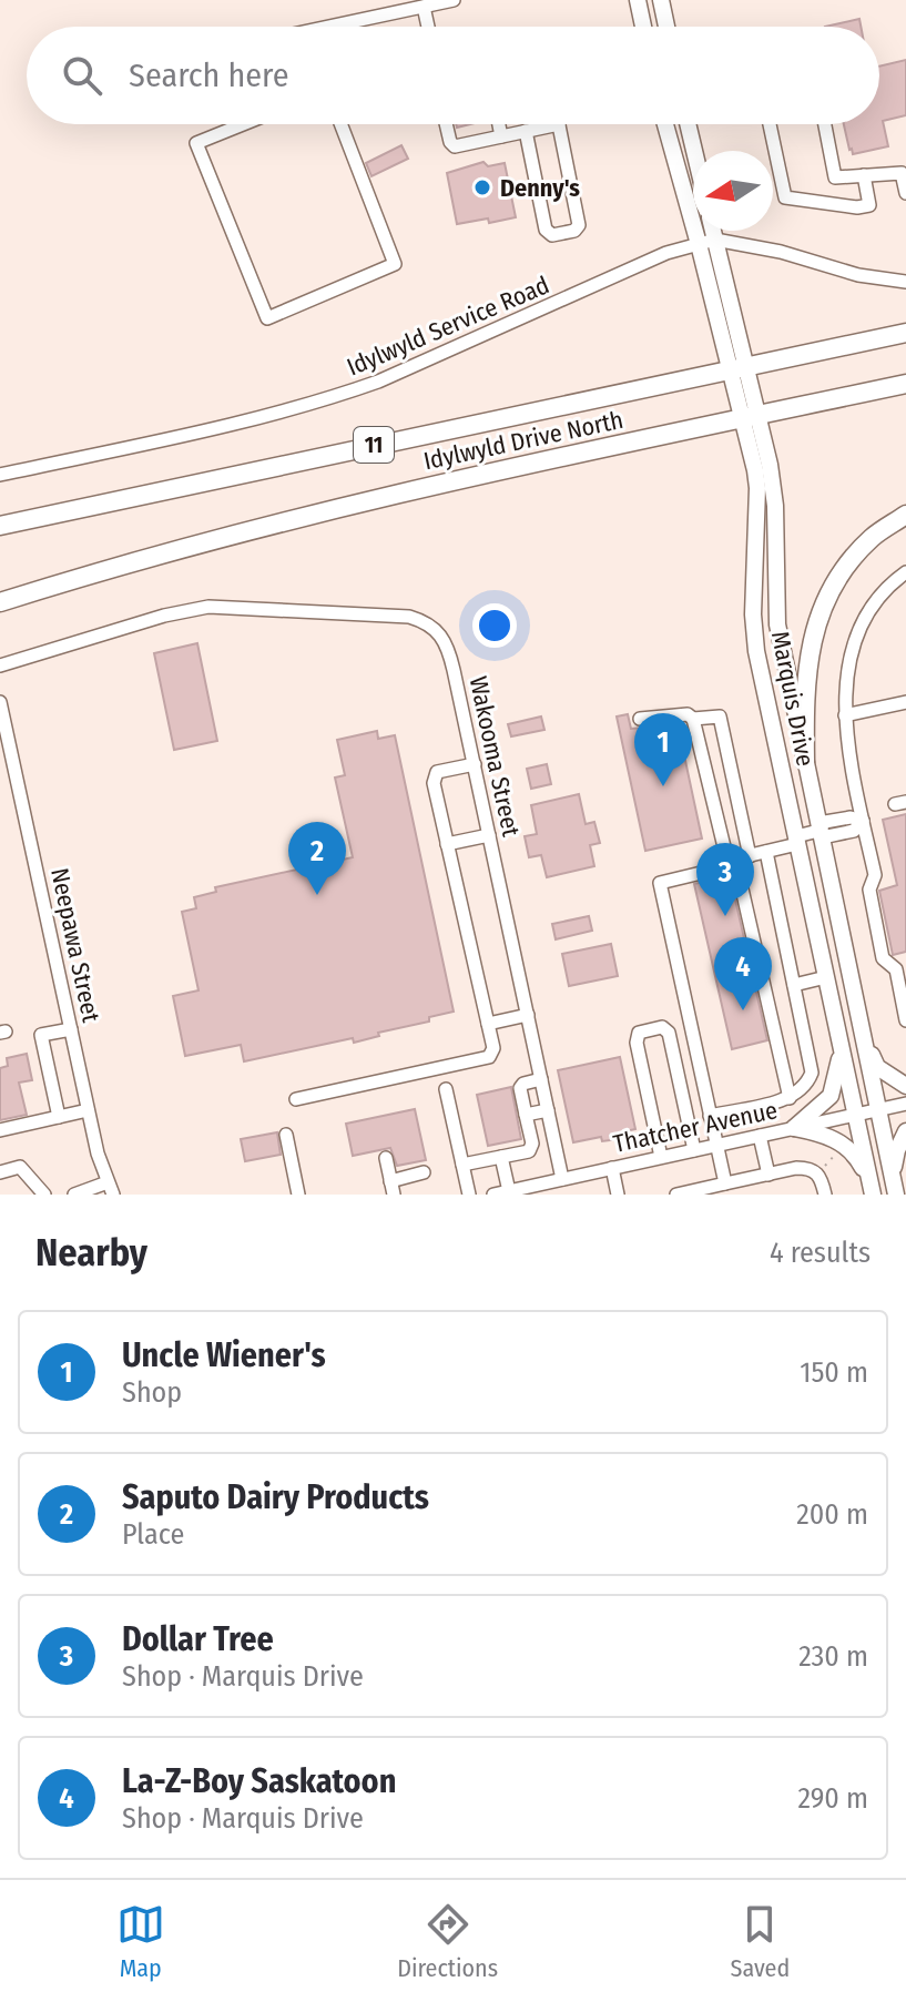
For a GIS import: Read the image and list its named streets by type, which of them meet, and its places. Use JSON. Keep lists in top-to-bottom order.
{
  "streets": {
    "highway": ["Idylwyld Drive North", "11"],
    "main road": ["Marquis Drive"],
    "street": [
      "Idylwyld Service Road",
      "Wakooma Street",
      "Neepawa Street",
      "Thatcher Avenue"
    ]
  },
  "crossings": [
    ["Idylwyld Service Road", "Marquis Drive"],
    ["Idylwyld Drive North", "Marquis Drive"],
    ["Marquis Drive", "Thatcher Avenue"],
    ["Wakooma Street", "Thatcher Avenue"]
  ],
  "places": ["Denny's"],
  "north": "left",
  "page": {
    "search": "Search here",
    "pins": [
      "1",
      "2",
      "3",
      "4"
    ],
    "heading": ["Nearby", "4 results"],
    "list": [
      {
        "mark": "1",
        "name": "Uncle Wiener's",
        "note": "Shop",
        "value": "150 m"
      },
      {
        "mark": "2",
        "name": "Saputo Dairy Products",
        "note": "Place",
        "value": "200 m"
      },
      {
        "mark": "3",
        "name": "Dollar Tree",
        "note": "Shop · Marquis Drive",
        "value": "230 m"
      },
      {
        "mark": "4",
        "name": "La-Z-Boy Saskatoon",
        "note": "Shop · Marquis Drive",
        "value": "290 m"
      }
    ],
    "nav": ["Map", "Directions", "Saved"]
  }
}
